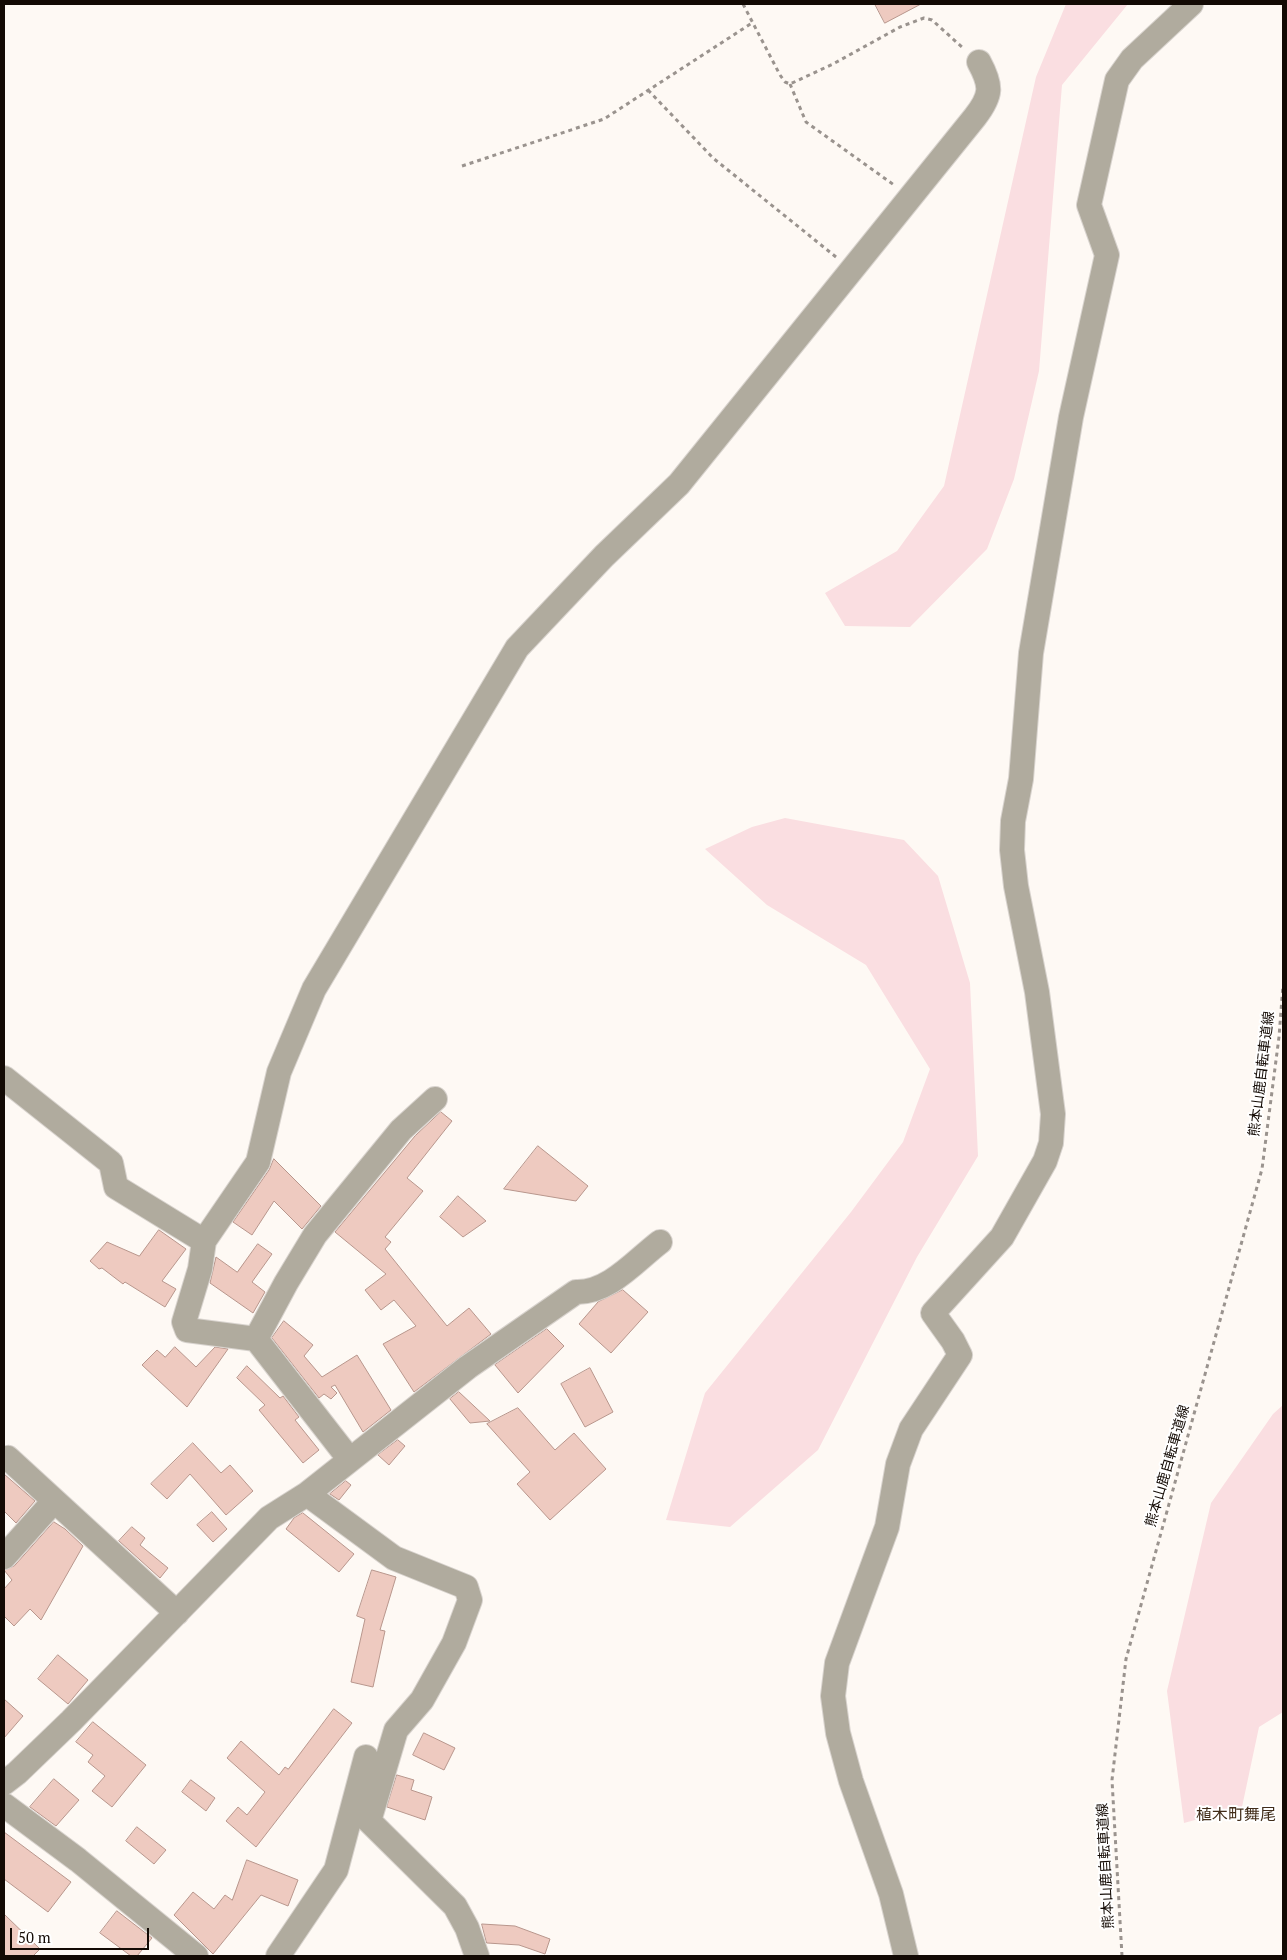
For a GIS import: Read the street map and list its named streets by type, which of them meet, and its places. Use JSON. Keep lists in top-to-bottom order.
{
  "streets": {
    "path": ["熊本山鹿自転車道線"]
  },
  "districts": ["植木町舞尾"],
  "scale_bar": "50 m"
}
